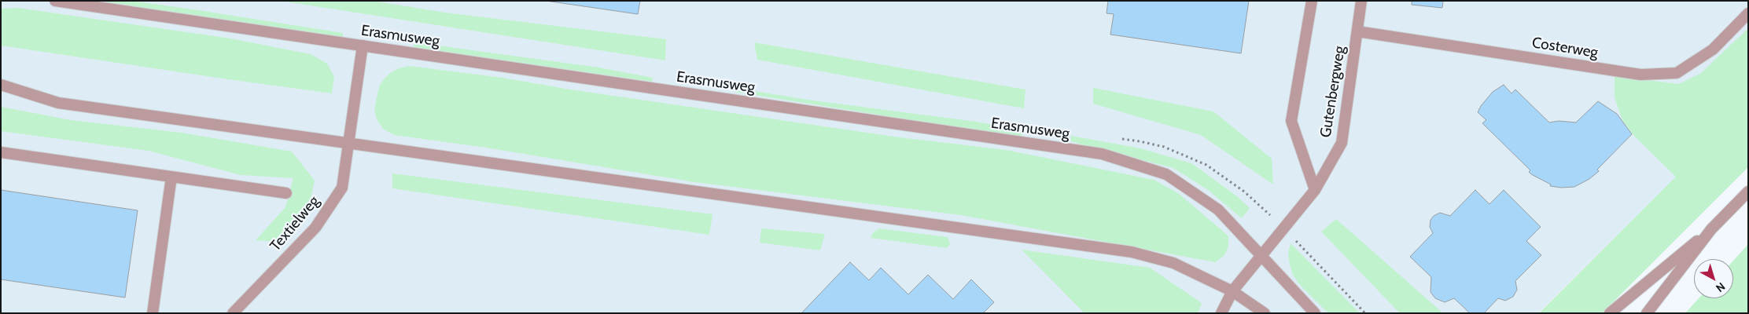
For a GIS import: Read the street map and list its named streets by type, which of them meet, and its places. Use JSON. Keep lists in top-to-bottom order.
{
  "streets": {
    "street": [
      "Erasmusweg",
      "Costerweg",
      "Gutenbergweg",
      "Textielweg"
    ]
  },
  "crossings": [
    ["Erasmusweg", "Gutenbergweg"],
    ["Erasmusweg", "Textielweg"],
    ["Costerweg", "Gutenbergweg"]
  ],
  "north": "bottom right"
}
